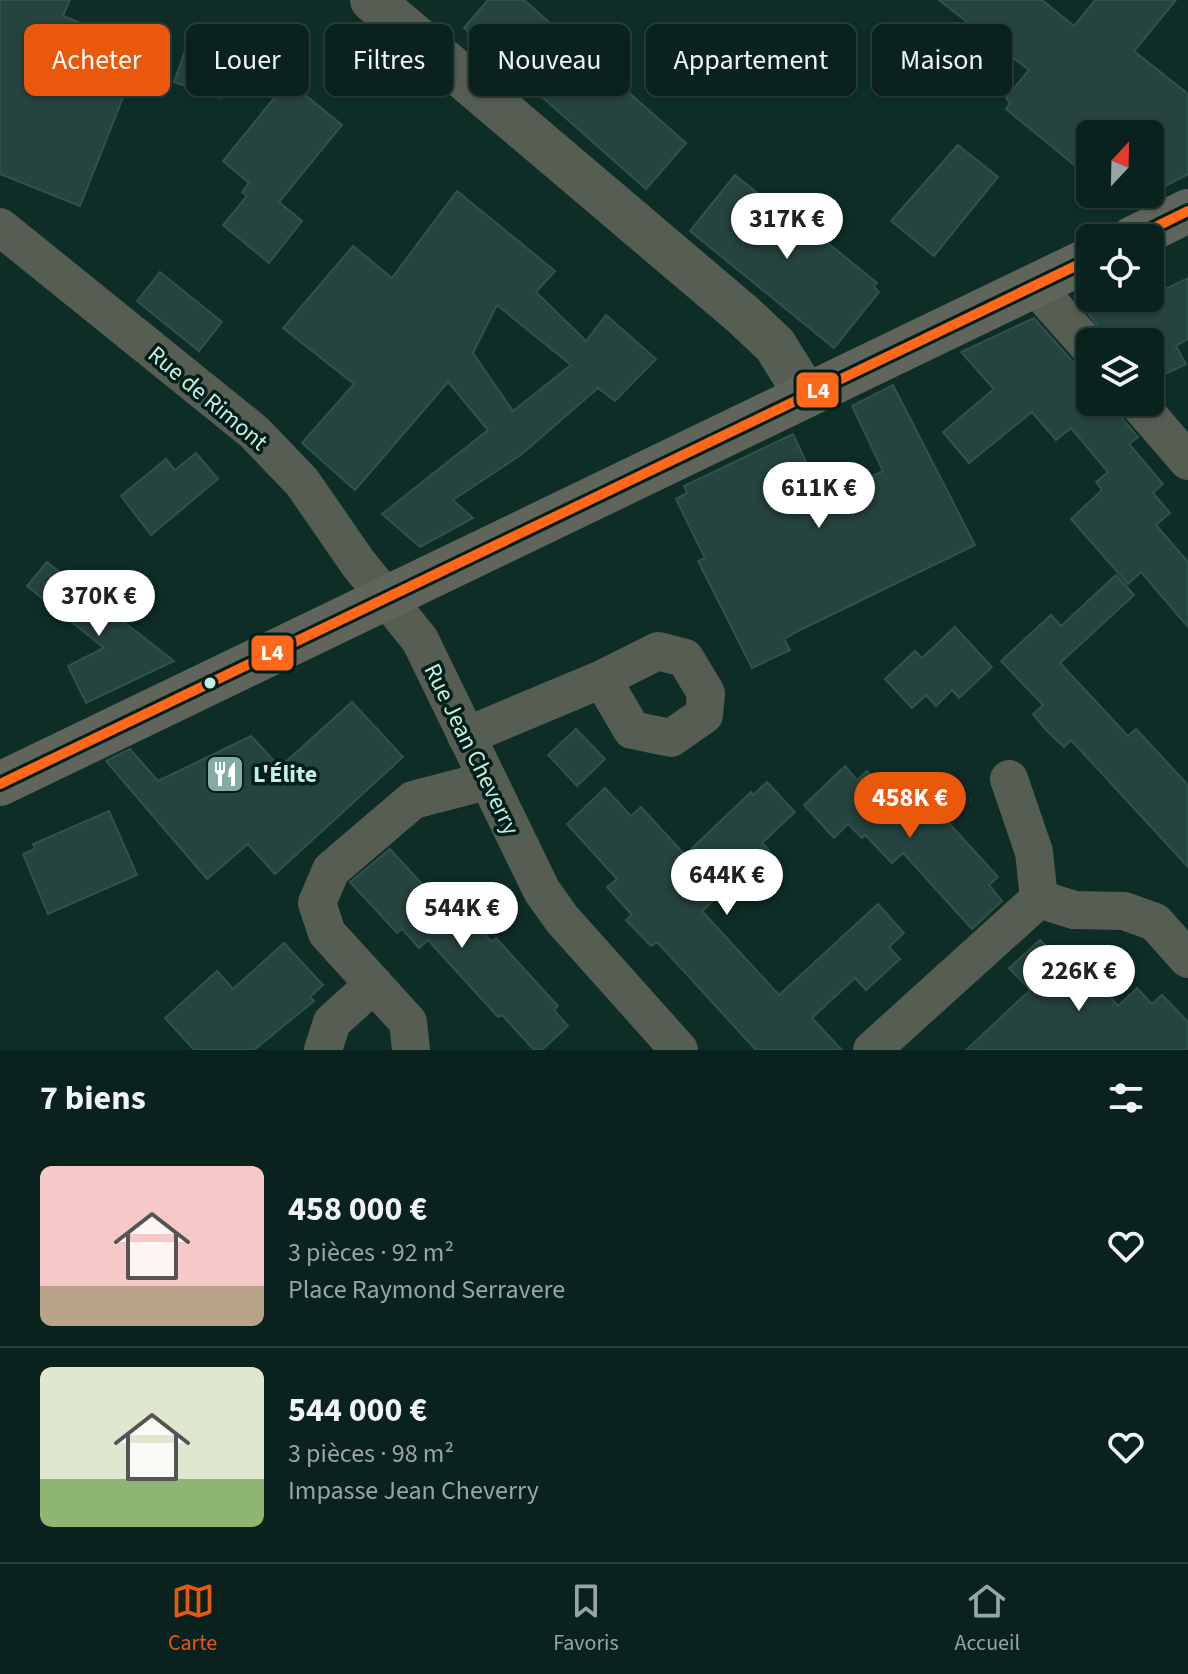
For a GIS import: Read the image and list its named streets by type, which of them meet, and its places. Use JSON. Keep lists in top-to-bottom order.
{
  "streets": {
    "street": ["Rue de Rimont", "Rue Jean Cheverry"]
  },
  "crossings": [
    ["Rue de Rimont", "Rue Jean Cheverry"]
  ],
  "places": {
    "restaurant": ["L'Élite"]
  },
  "lines": ["transit line L4"],
  "north": "top",
  "page": {
    "chip": [
      "Acheter",
      "Louer",
      "Filtres",
      "Nouveau",
      "Appartement",
      "Maison"
    ],
    "price": [
      "317K €",
      "611K €",
      "370K €",
      "458K €",
      "644K €",
      "544K €",
      "226K €"
    ],
    "heading": "7 biens",
    "list": [
      {
        "name": "458 000 €",
        "note": "3 pièces · 92 m² · Place Raymond Serravere"
      },
      {
        "name": "544 000 €",
        "note": "3 pièces · 98 m² · Impasse Jean Cheverry"
      }
    ],
    "tabs": ["Carte", "Favoris", "Accueil"]
  }
}
